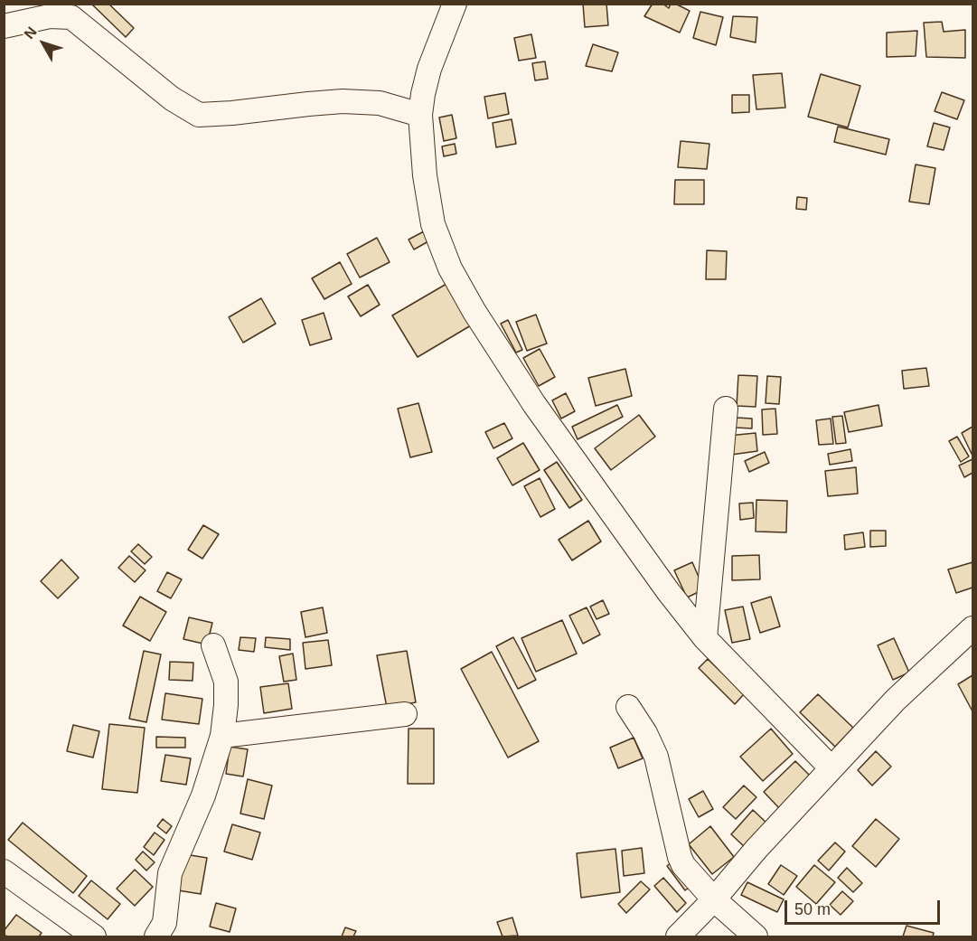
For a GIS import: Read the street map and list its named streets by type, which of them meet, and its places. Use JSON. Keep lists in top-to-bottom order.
{
  "scale_bar": "50 m",
  "north": "top left"
}
